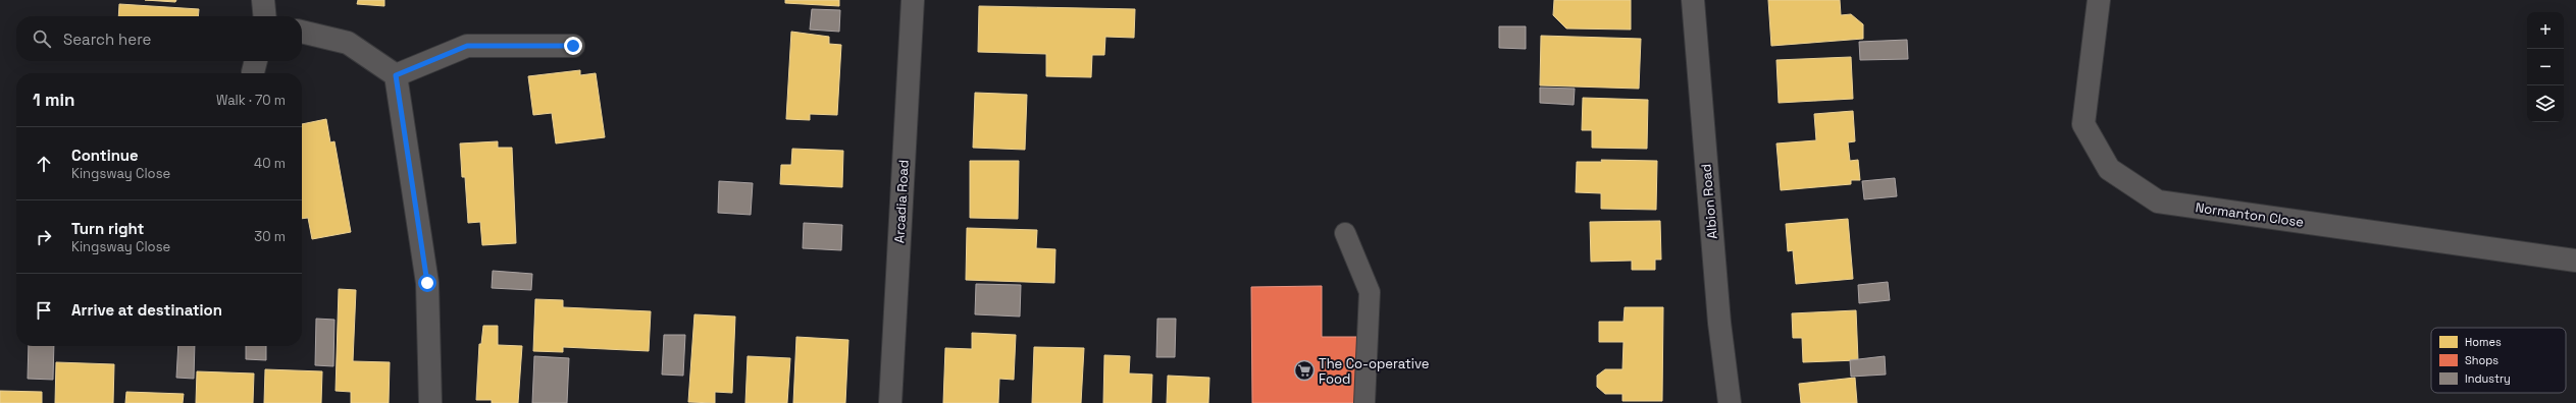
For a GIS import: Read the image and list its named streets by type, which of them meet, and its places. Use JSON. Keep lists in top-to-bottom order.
{
  "streets": {
    "street": ["Arcadia Road", "Albion Road", "Normanton Close"]
  },
  "places": {
    "supermarket": ["The Co-operative Food"]
  },
  "legend": ["Homes", "Shops", "Industry"],
  "page": {
    "map_buttons": ["+", "−"],
    "search": "Search here",
    "heading": ["1 min", "Walk · 70 m"],
    "list": [
      ["Continue", "Kingsway Close", "40 m"],
      ["Turn right", "Kingsway Close", "30 m"],
      "Arrive at destination"
    ]
  }
}
